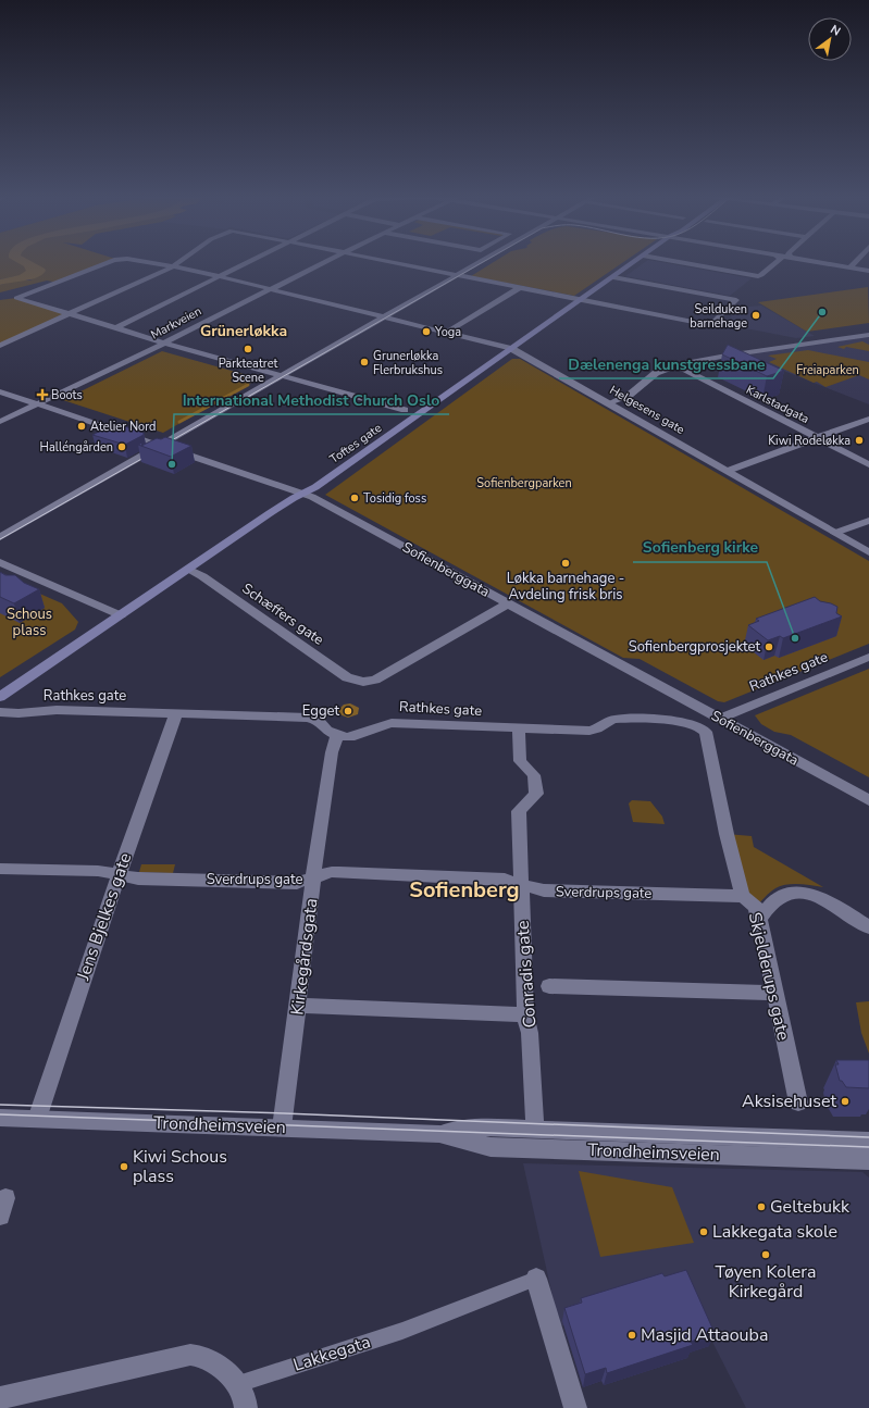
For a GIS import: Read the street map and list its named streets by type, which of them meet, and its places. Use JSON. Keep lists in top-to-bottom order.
{
  "streets": {
    "main road": ["Toftes gate"],
    "street": [
      "Markveien",
      "Karlstadgata",
      "Helgesens gate",
      "Sofienberggata",
      "Schæffers gate",
      "Rathkes gate",
      "Sverdrups gate",
      "Jens Bjelkes gate",
      "Kirkegårdsgata",
      "Conradis gate",
      "Skjelderups gate",
      "Trondheimsveien",
      "Lakkegata"
    ]
  },
  "crossings": [
    ["Markveien", "Helgesens gate"],
    ["Markveien", "Sofienberggata"],
    ["Helgesens gate", "Toftes gate"],
    ["Toftes gate", "Sofienberggata"],
    ["Toftes gate", "Schæffers gate"],
    ["Sofienberggata", "Schæffers gate"],
    ["Sofienberggata", "Rathkes gate"],
    ["Rathkes gate", "Jens Bjelkes gate"],
    ["Rathkes gate", "Kirkegårdsgata"],
    ["Rathkes gate", "Conradis gate"],
    ["Rathkes gate", "Skjelderups gate"],
    ["Sverdrups gate", "Jens Bjelkes gate"],
    ["Sverdrups gate", "Kirkegårdsgata"],
    ["Sverdrups gate", "Conradis gate"],
    ["Sverdrups gate", "Skjelderups gate"],
    ["Jens Bjelkes gate", "Trondheimsveien"],
    ["Kirkegårdsgata", "Trondheimsveien"],
    ["Conradis gate", "Trondheimsveien"]
  ],
  "districts": ["Grünerløkka", "Sofienberg"],
  "parks": ["Freiaparken", "Sofienbergparken", "Schous plass"],
  "places": {
    "other": [
      "Dælenenga kunstgressbane",
      "Seilduken barnehage",
      "Yoga",
      "Parkteatret Scene",
      "Grunerløkka Flerbrukshus",
      "Atelier Nord",
      "Kiwi Rodeløkka",
      "Halléngården",
      "International Methodist Church Oslo",
      "Tosidig foss",
      "Løkka barnehage - Avdeling frisk bris",
      "Sofienberg kirke",
      "Sofienbergprosjektet",
      "Egget",
      "Aksisehuset",
      "Kiwi Schous plass",
      "Geltebukk",
      "Lakkegata skole",
      "Tøyen Kolera Kirkegård",
      "Masjid Attaouba"
    ],
    "health": ["Boots"]
  },
  "north": "top right"
}
